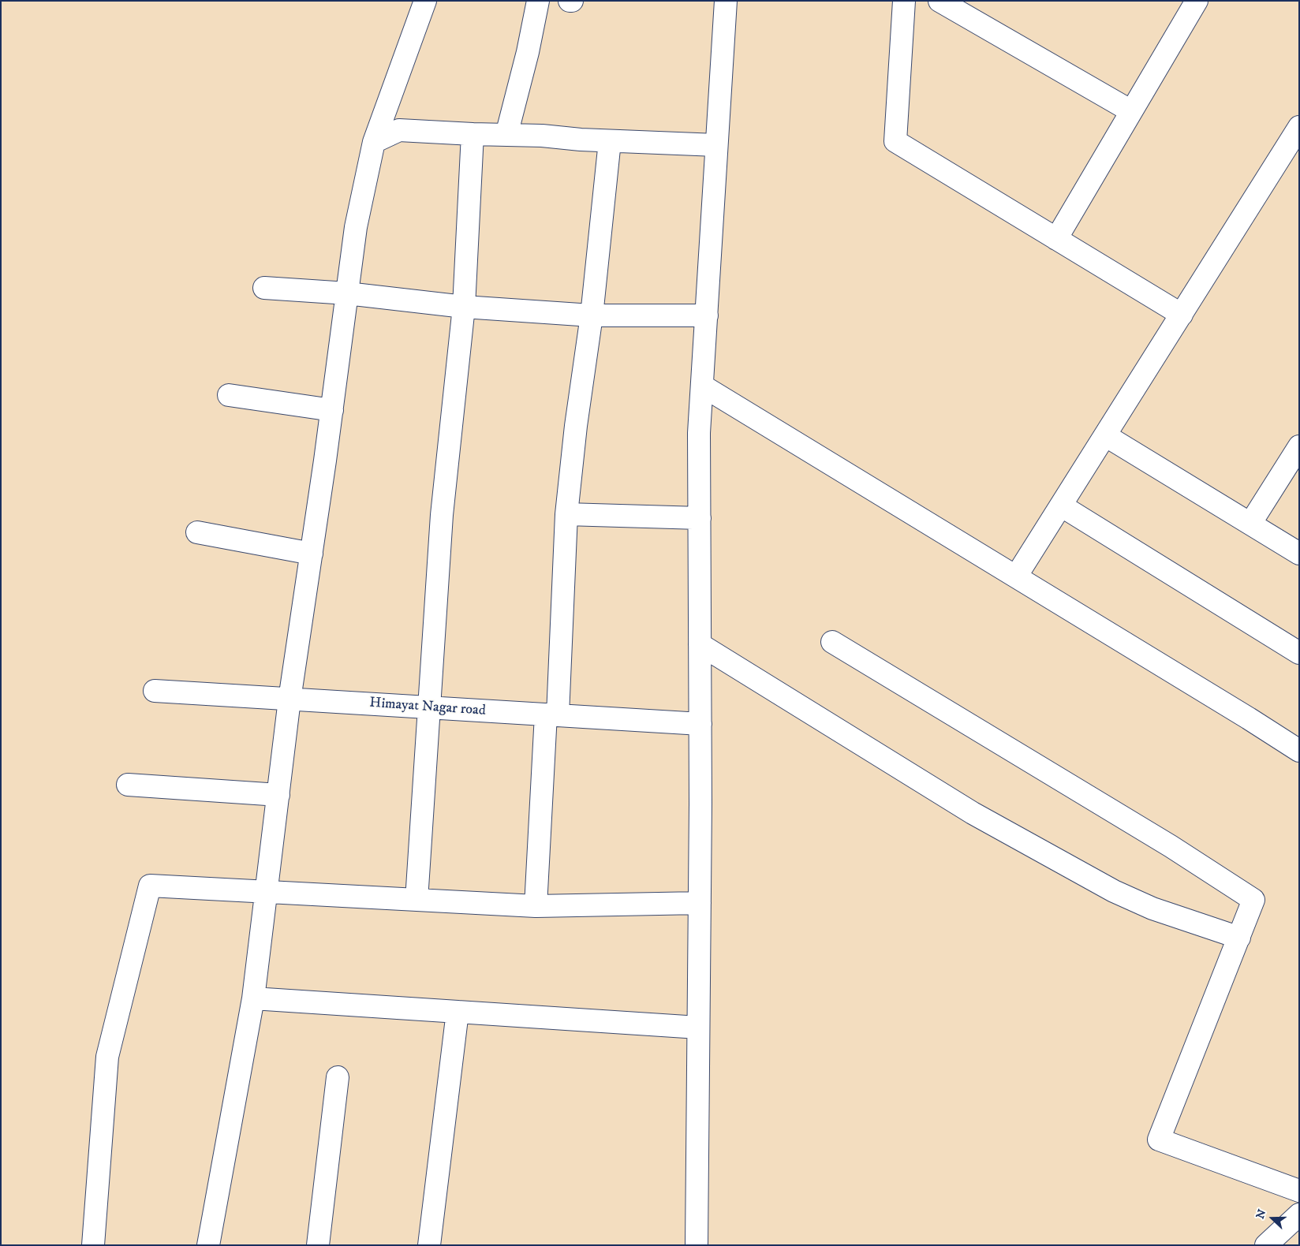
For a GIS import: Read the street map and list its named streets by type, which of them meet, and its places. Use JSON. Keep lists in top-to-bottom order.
{
  "streets": {
    "street": ["Himayat Nagar road"]
  },
  "north": "left"
}
